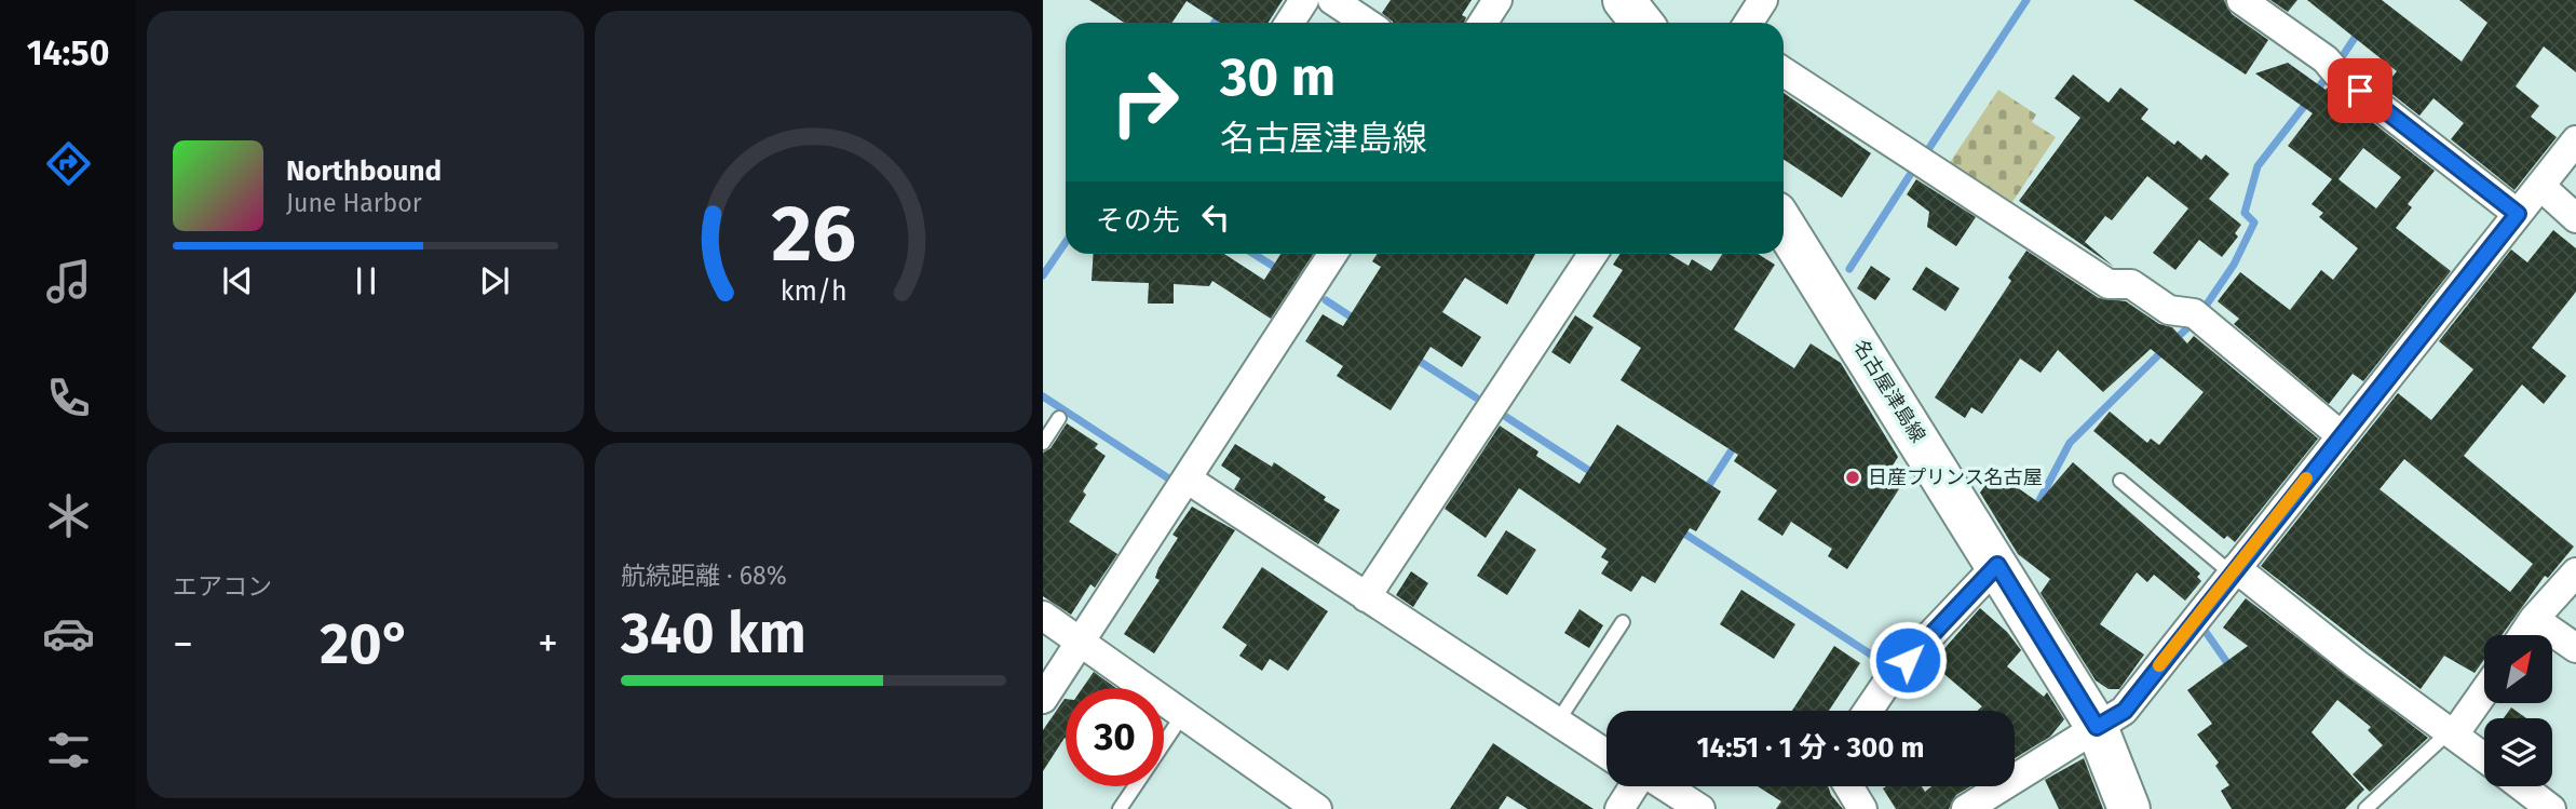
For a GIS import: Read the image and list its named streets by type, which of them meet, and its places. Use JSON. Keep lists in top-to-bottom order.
{
  "streets": {
    "main road": ["名古屋津島線"]
  },
  "places": ["日産プリンス名古屋"],
  "north": "top right",
  "page": {
    "tabs": "14:50",
    "turn": ["30 m", "名古屋津島線"],
    "song": ["Northbound", "June Harbor"],
    "then": "その先",
    "tile": [
      "エアコン",
      ["航続距離 · 68%", "340 km"]
    ],
    "heat": ["−", "20°", "+"],
    "limit": "30",
    "trip": "14:51 · 1 分 · 300 m",
    "gauge": ["26", "km/h"]
  }
}
